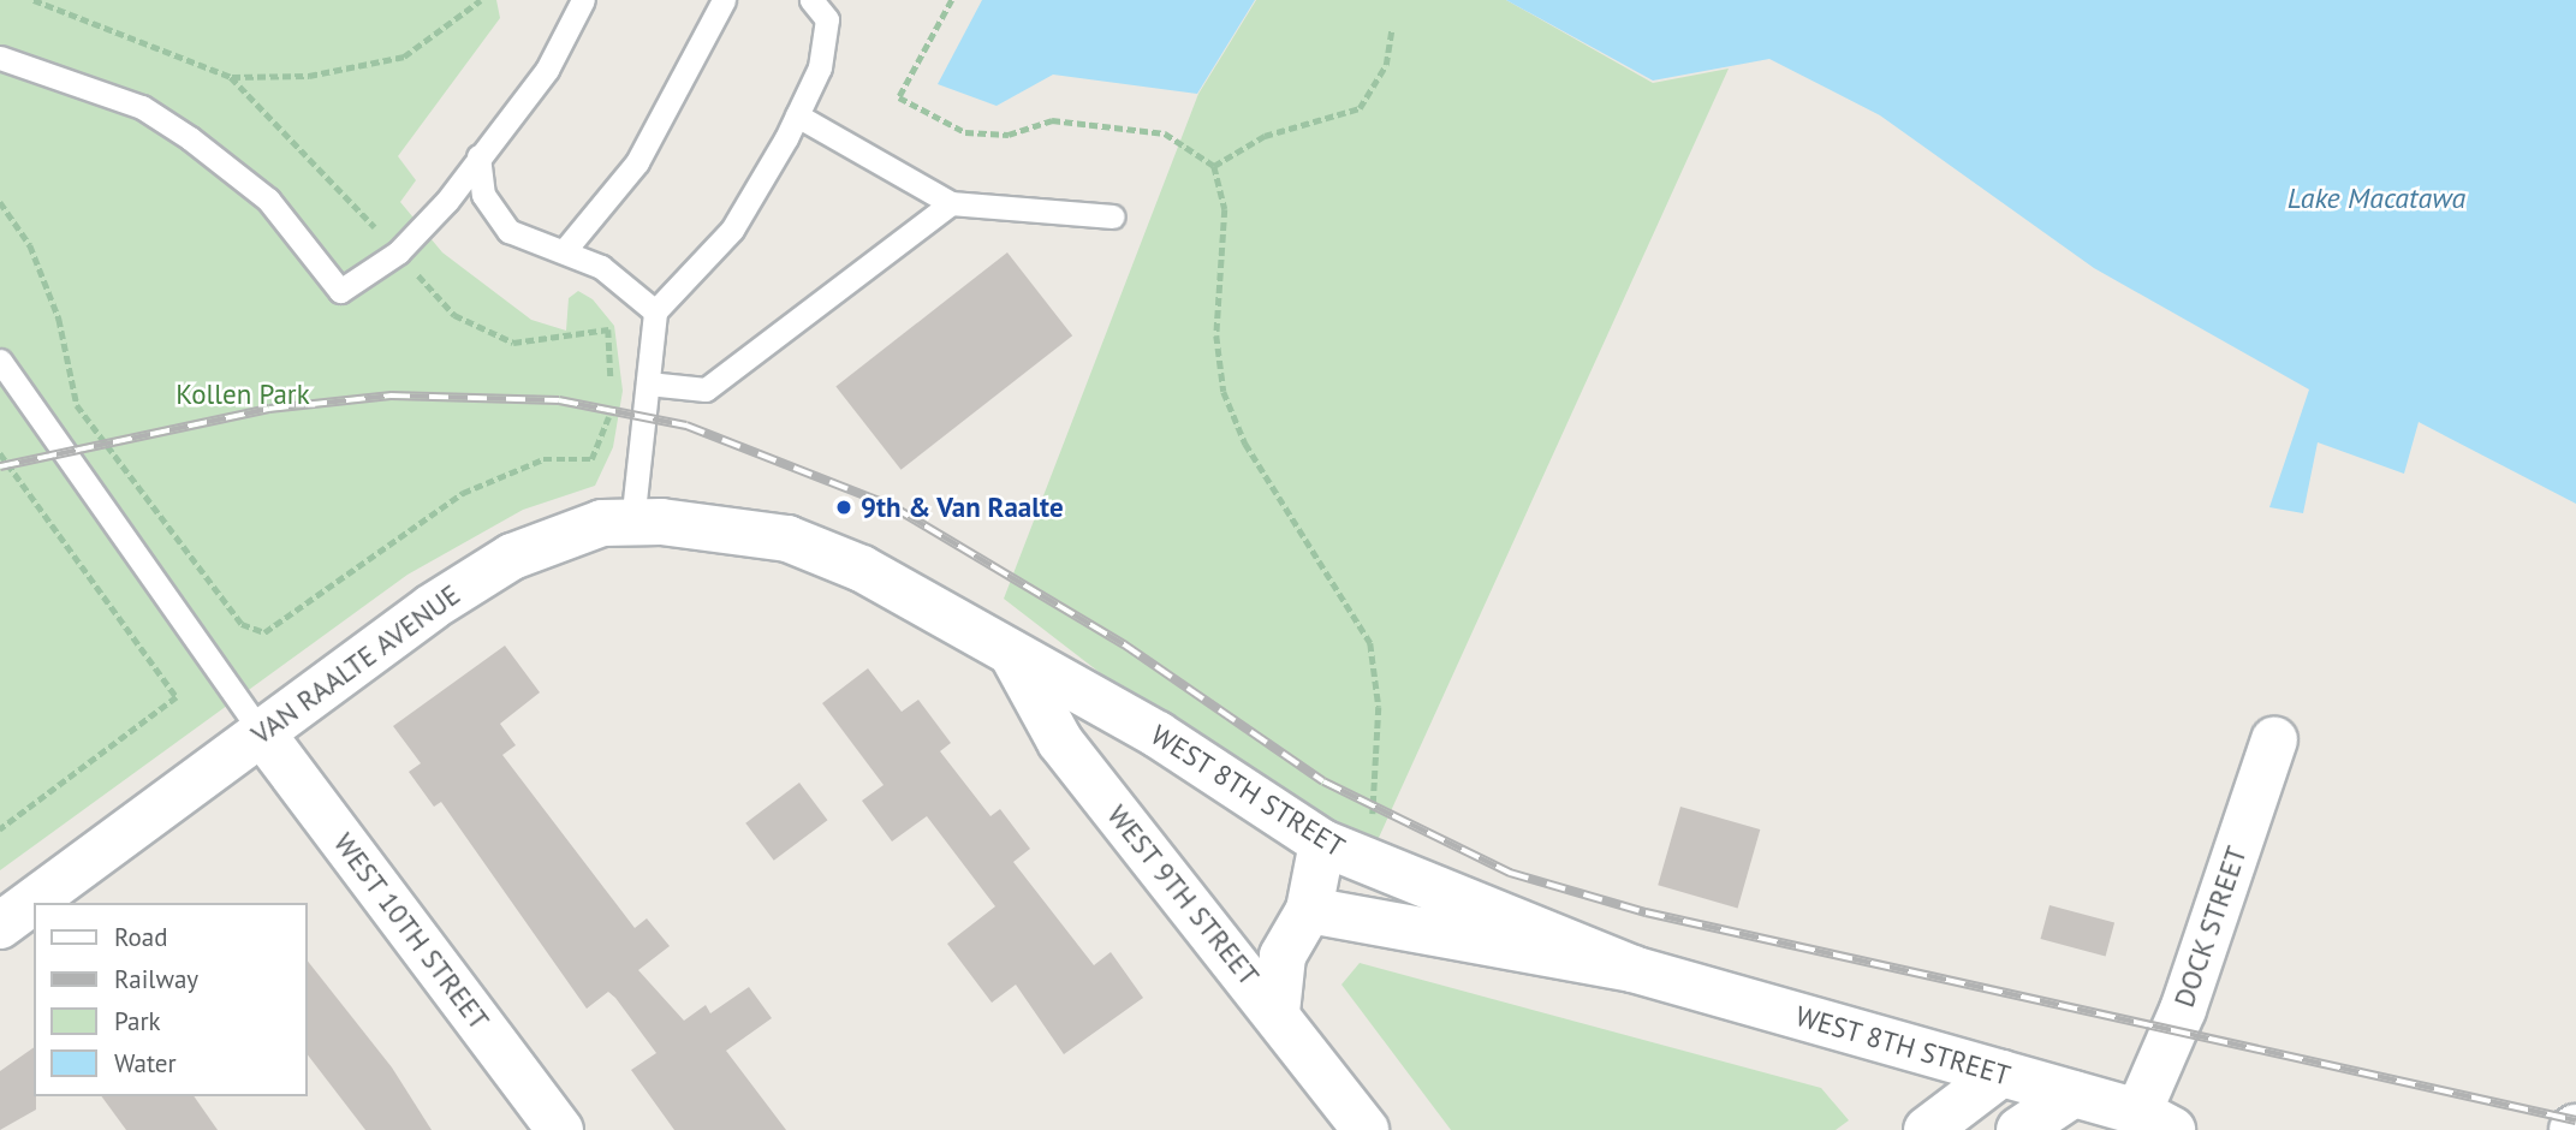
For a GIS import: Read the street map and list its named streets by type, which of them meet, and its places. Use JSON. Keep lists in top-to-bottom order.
{
  "streets": {
    "street": [
      "VAN RAALTE AVENUE",
      "WEST 8TH STREET",
      "WEST 9TH STREET",
      "DOCK STREET",
      "WEST 10TH STREET"
    ]
  },
  "crossings": [
    ["VAN RAALTE AVENUE", "WEST 8TH STREET"],
    ["VAN RAALTE AVENUE", "WEST 10TH STREET"],
    ["WEST 8TH STREET", "WEST 9TH STREET"],
    ["WEST 8TH STREET", "DOCK STREET"]
  ],
  "water": ["Lake Macatawa"],
  "parks": ["Kollen Park"],
  "places": ["9th & Van Raalte"],
  "legend": [
    "Road",
    "Railway",
    "Park",
    "Water"
  ]
}
